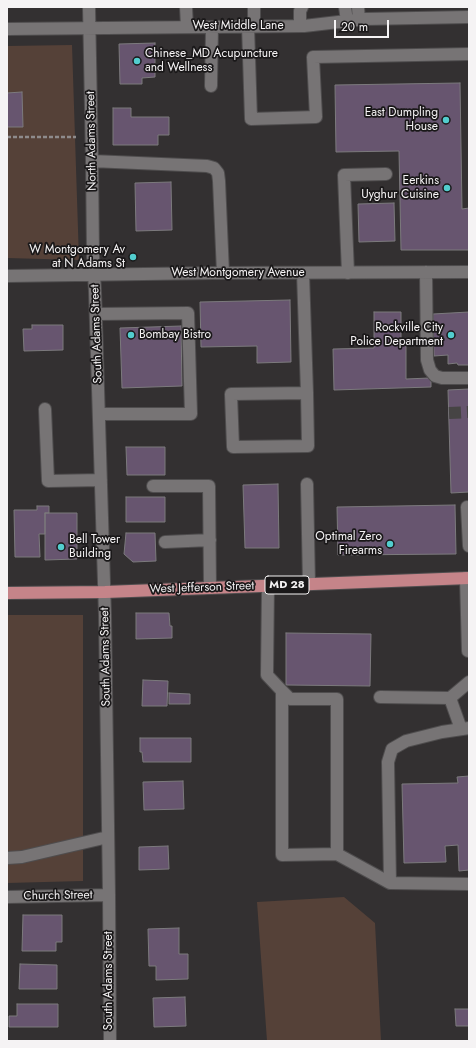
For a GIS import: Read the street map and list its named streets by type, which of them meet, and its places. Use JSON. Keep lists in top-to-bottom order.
{
  "streets": {
    "main road": ["MD 28", "West Jefferson Street"],
    "street": [
      "West Middle Lane",
      "North Adams Street",
      "West Montgomery Avenue",
      "South Adams Street",
      "Church Street"
    ]
  },
  "crossings": [
    ["West Middle Lane", "North Adams Street"],
    ["North Adams Street", "West Montgomery Avenue"],
    ["North Adams Street", "South Adams Street"],
    ["West Montgomery Avenue", "South Adams Street"],
    ["South Adams Street", "West Jefferson Street"],
    ["South Adams Street", "Church Street"]
  ],
  "places": [
    "Chinese_MD Acupuncture and Wellness",
    "East Dumpling House",
    "Eerkins Uyghur Cuisine",
    "W Montgomery Av at N Adams St",
    "Bombay Bistro",
    "Rockville City Police Department",
    "Optimal Zero Firearms",
    "Bell Tower Building"
  ],
  "scale_bar": "20 m"
}
